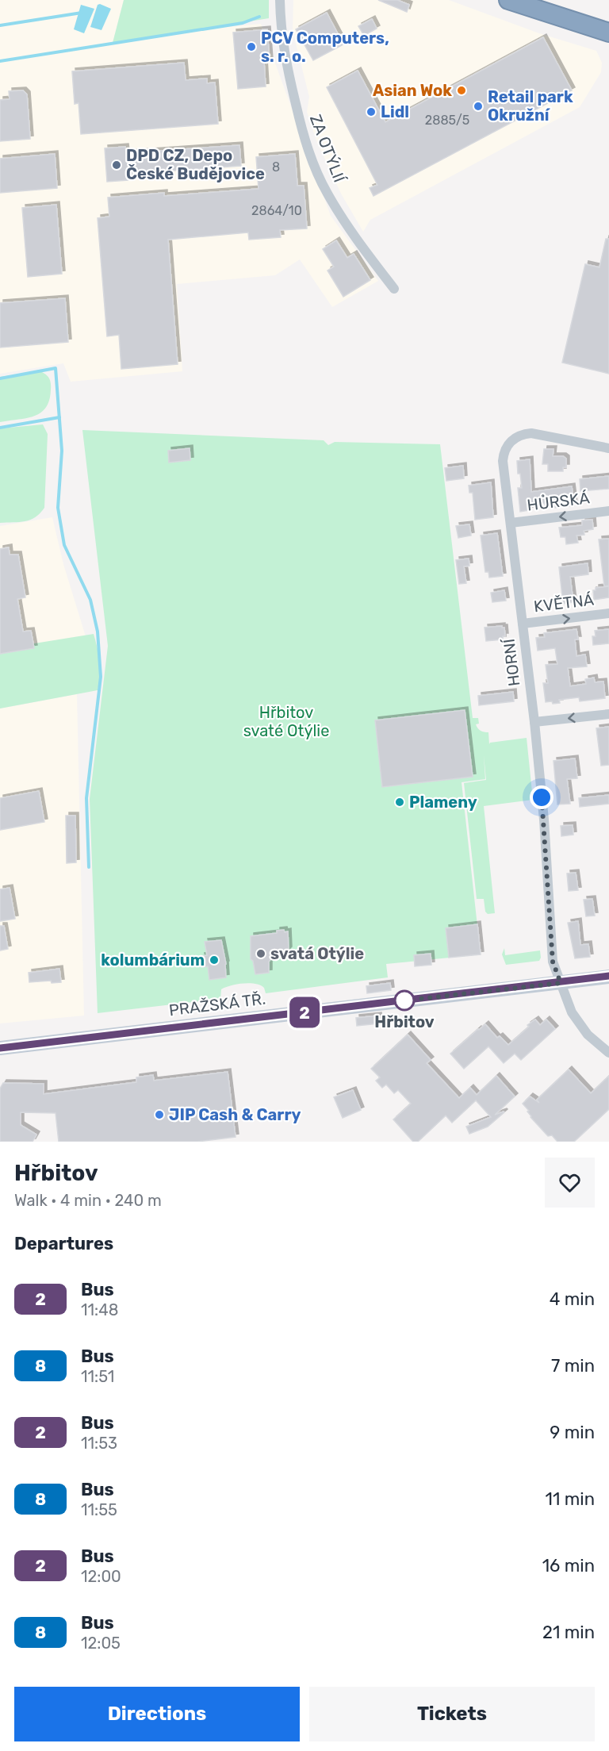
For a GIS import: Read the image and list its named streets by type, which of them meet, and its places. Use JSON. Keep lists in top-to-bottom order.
{
  "streets": {
    "main road": ["PRAŽSKÁ TŘ."],
    "street": [
      "ZA OTÝLIÍ",
      "HŮRSKÁ",
      "KVĚTNÁ",
      "HORNÍ"
    ]
  },
  "crossings": [
    ["HŮRSKÁ", "HORNÍ"],
    ["KVĚTNÁ", "HORNÍ"],
    ["HORNÍ", "PRAŽSKÁ TŘ."]
  ],
  "one_way": ["HŮRSKÁ", "KVĚTNÁ"],
  "parks": ["Hřbitov svaté Otýlie"],
  "places": [
    "PCV Computers, s. r. o.",
    "Asian Wok",
    "Retail park Okružní",
    "Lidl",
    "DPD CZ, Depo České Budějovice",
    "Plameny",
    "svatá Otýlie",
    "kolumbárium",
    "Hřbitov",
    "JIP Cash & Carry"
  ],
  "lines": ["bus line 2"],
  "house_numbers": ["2885/5", "8", "2864/10"],
  "page": {
    "on_map": "2",
    "heading": [
      ["Hřbitov", "Walk · 4 min · 240 m"],
      "Departures"
    ],
    "list": [
      {
        "mark": "2",
        "name": "Bus",
        "note": "11:48",
        "value": "4 min"
      },
      {
        "mark": "8",
        "name": "Bus",
        "note": "11:51",
        "value": "7 min"
      },
      {
        "mark": "2",
        "name": "Bus",
        "note": "11:53",
        "value": "9 min"
      },
      {
        "mark": "8",
        "name": "Bus",
        "note": "11:55",
        "value": "11 min"
      },
      {
        "mark": "2",
        "name": "Bus",
        "note": "12:00",
        "value": "16 min"
      },
      {
        "mark": "8",
        "name": "Bus",
        "note": "12:05",
        "value": "21 min"
      }
    ],
    "buttons": ["Directions", "Tickets"]
  }
}
